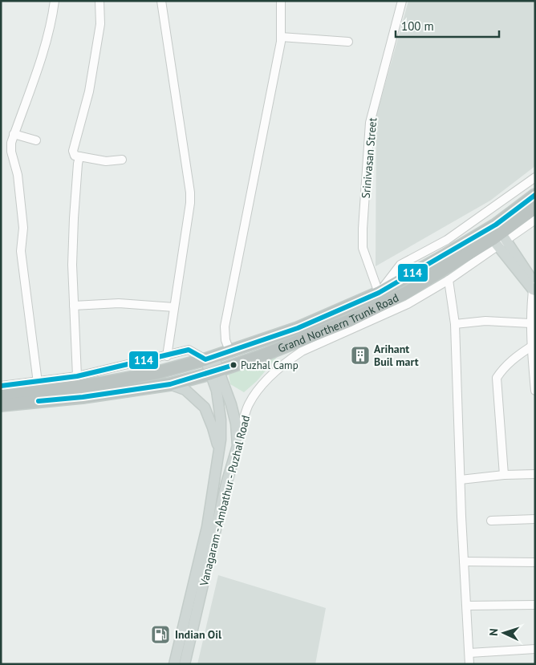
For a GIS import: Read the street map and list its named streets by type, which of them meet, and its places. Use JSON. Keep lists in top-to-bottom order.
{
  "streets": {
    "highway": ["Grand Northern Trunk Road"],
    "main road": ["Vanagaram - Ambathur - Puzhal Road"],
    "street": ["Srinivasan Street"]
  },
  "crossings": [
    ["Srinivasan Street", "Grand Northern Trunk Road"],
    ["Grand Northern Trunk Road", "Vanagaram - Ambathur - Puzhal Road"]
  ],
  "places": {
    "building": ["Arihant Buil mart"],
    "other": ["Puzhal Camp"],
    "fuel station": ["Indian Oil"]
  },
  "lines": ["transit line 114"],
  "scale_bar": "100 m",
  "north": "left"
}
